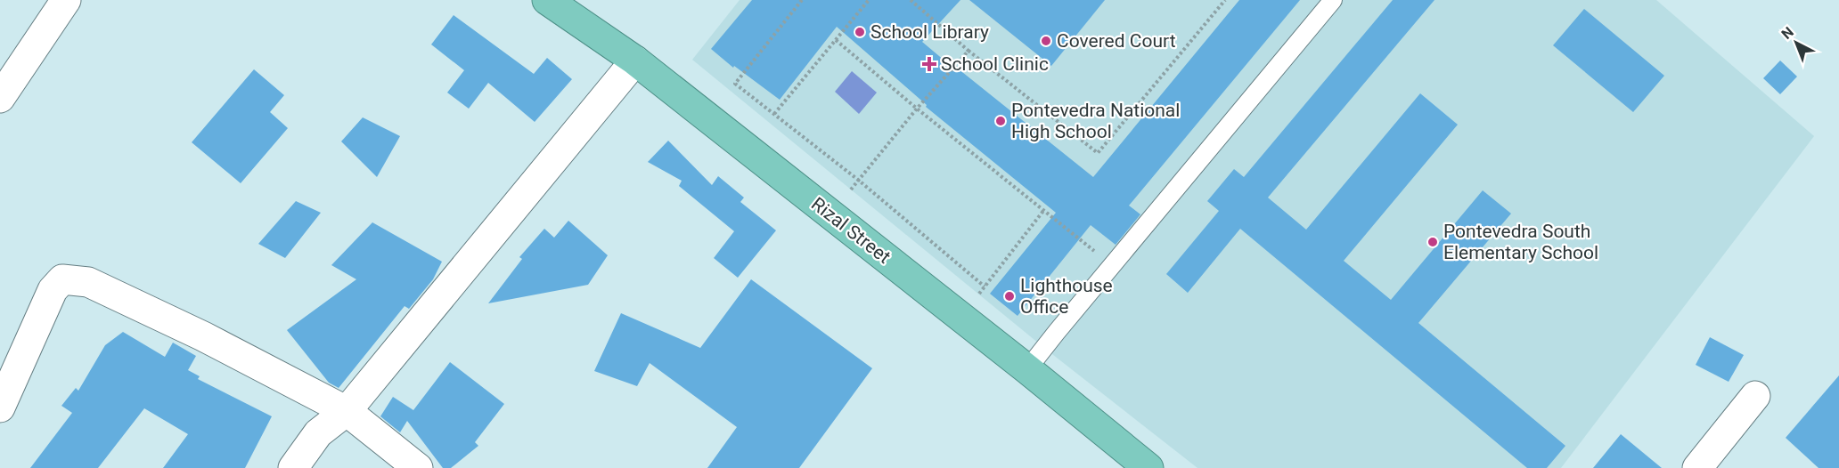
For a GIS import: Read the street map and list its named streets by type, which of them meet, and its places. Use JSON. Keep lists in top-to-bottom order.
{
  "streets": {
    "highway": ["Rizal Street"]
  },
  "places": {
    "other": [
      "School Library",
      "Covered Court",
      "Pontevedra National High School",
      "Pontevedra South Elementary School",
      "Lighthouse Office"
    ],
    "health": ["School Clinic"]
  },
  "north": "top left"
}
